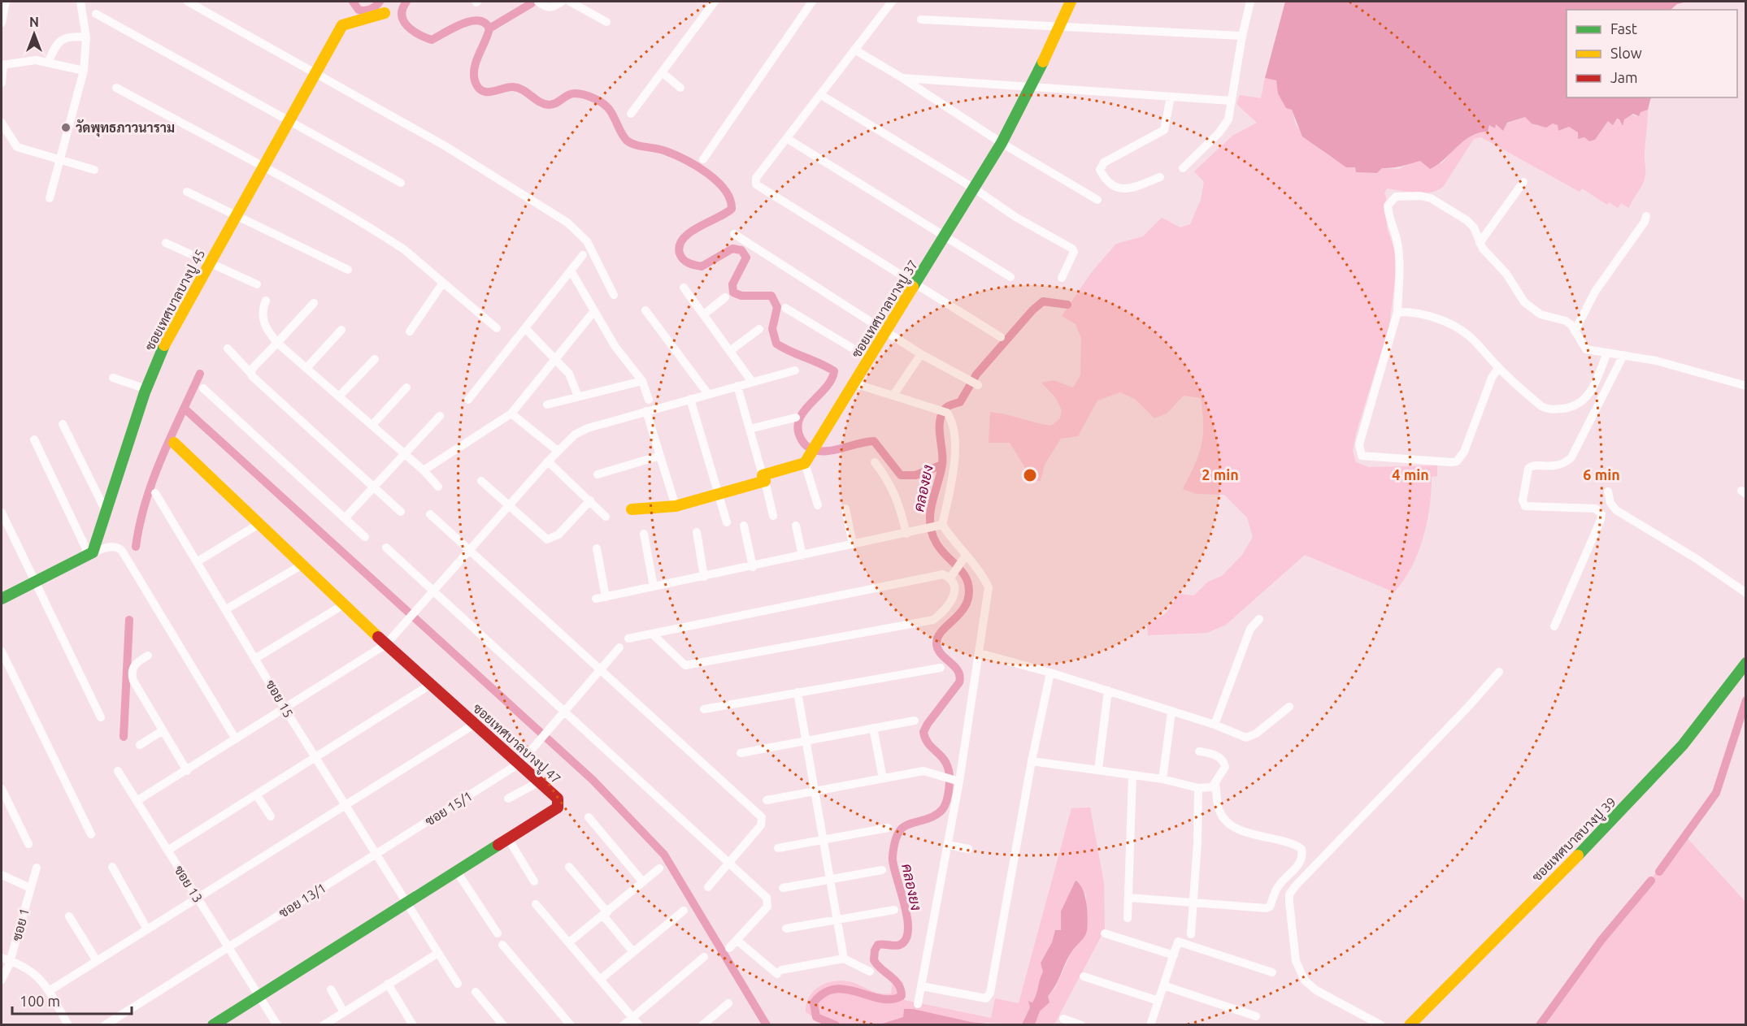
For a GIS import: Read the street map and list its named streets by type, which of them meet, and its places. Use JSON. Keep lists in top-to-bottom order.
{
  "streets": {
    "street": [
      "ซอยเทศบาลบางปู 45",
      "ซอยเทศบาลบางปู 37",
      "ซอย 15",
      "ซอยเทศบาลบางปู 47",
      "ซอย 15/1",
      "ซอยเทศบาลบางปู 39",
      "ซอย 13",
      "ซอย 13/1",
      "ซอย 1"
    ]
  },
  "crossings": [
    ["ซอย 15", "ซอยเทศบาลบางปู 47"],
    ["ซอย 15", "ซอย 15/1"],
    ["ซอย 15", "ซอย 13/1"],
    ["ซอยเทศบาลบางปู 47", "ซอย 15/1"],
    ["ซอยเทศบาลบางปู 47", "ซอย 13"],
    ["ซอย 15/1", "ซอย 13/1"],
    ["ซอย 13", "ซอย 13/1"]
  ],
  "water": ["คลองยง"],
  "places": ["วัดพุทธภาวนาราม"],
  "legend": ["Fast", "Slow", "Jam"],
  "scale_bar": "100 m",
  "north": "top",
  "rings": ["2 min", "4 min", "6 min"]
}
